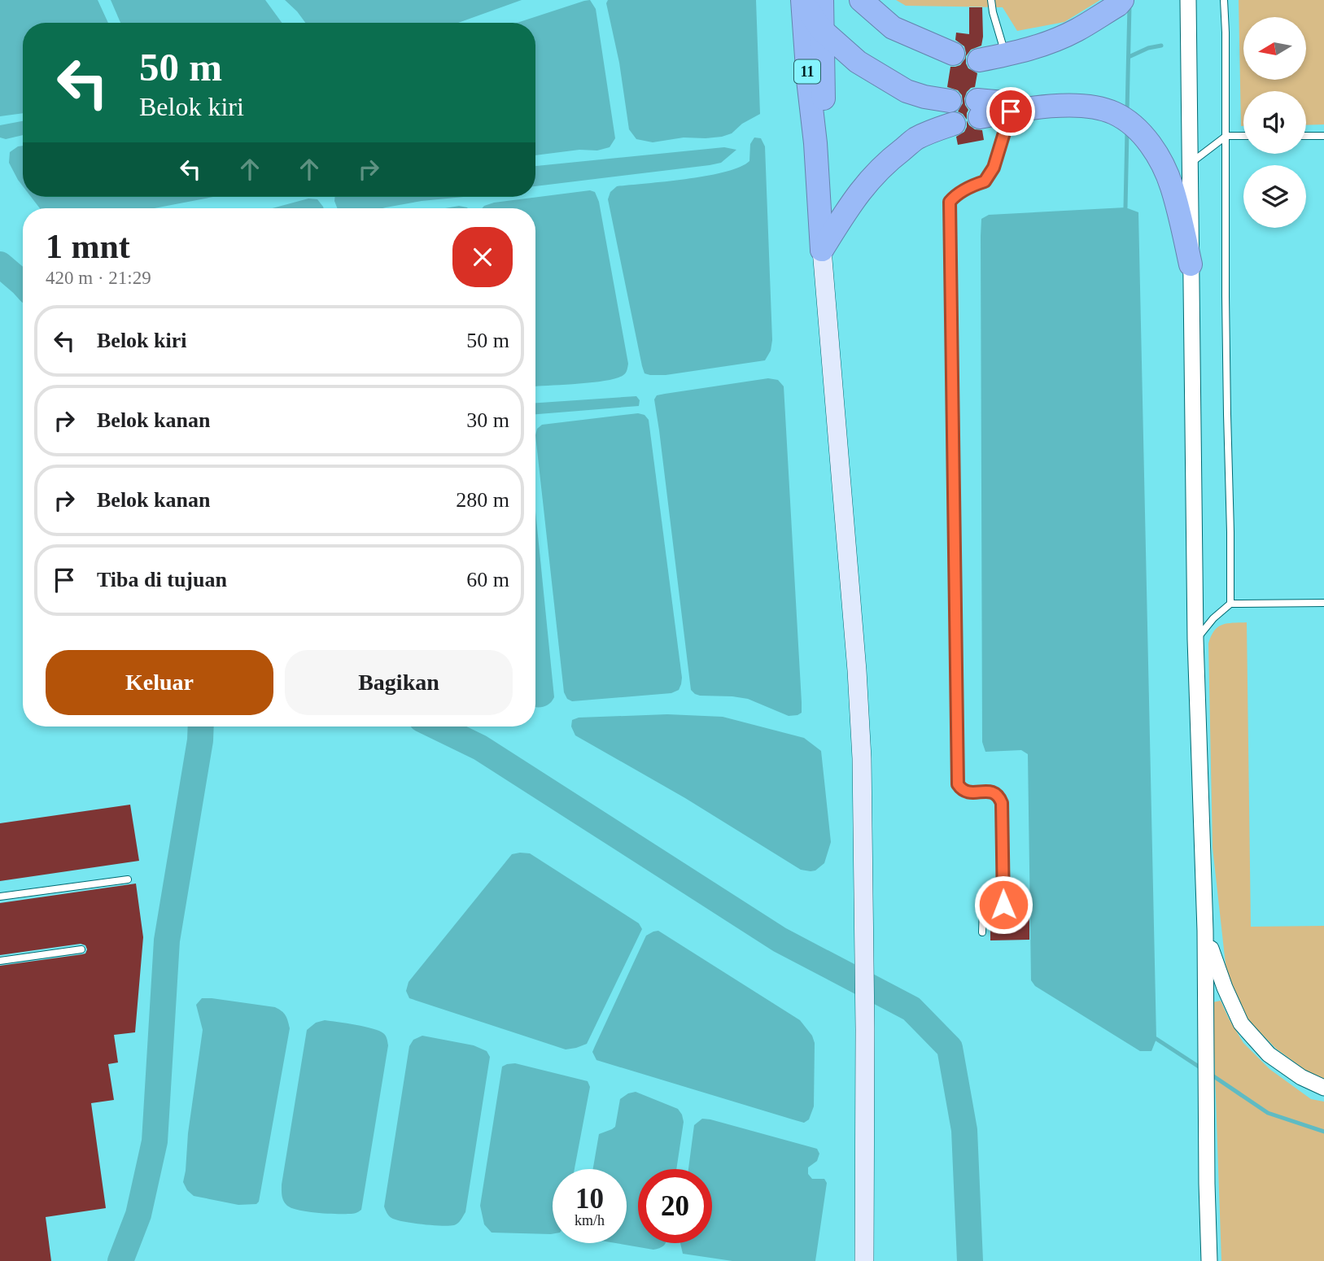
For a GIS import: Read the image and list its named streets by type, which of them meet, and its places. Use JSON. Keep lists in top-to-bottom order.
{
  "streets": {
    "highway": ["11"]
  },
  "north": "left",
  "page": {
    "turn": ["50 m", "Belok kiri"],
    "heading": ["1 mnt", "420 m · 21:29"],
    "list": [
      {
        "name": "Belok kiri",
        "value": "50 m"
      },
      {
        "name": "Belok kanan",
        "value": "30 m"
      },
      {
        "name": "Belok kanan",
        "value": "280 m"
      },
      {
        "name": "Tiba di tujuan",
        "value": "60 m"
      }
    ],
    "buttons": ["Keluar", "Bagikan"],
    "speed": "10 km/h",
    "limit": "20"
  }
}
